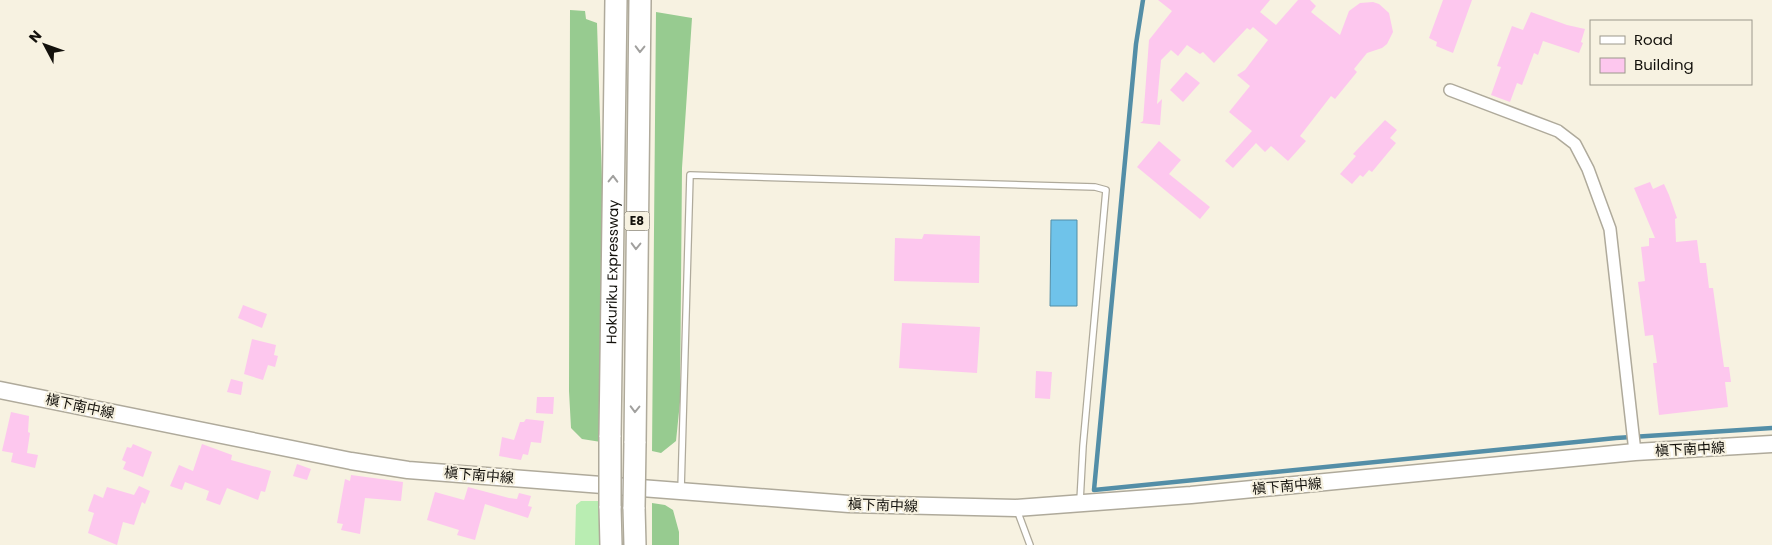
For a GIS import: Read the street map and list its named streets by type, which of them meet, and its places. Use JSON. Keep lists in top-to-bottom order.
{
  "streets": {
    "highway": ["E8", "Hokuriku Expressway"],
    "main road": ["槇下南中線"]
  },
  "legend": ["Road", "Building"],
  "north": "top left"
}
